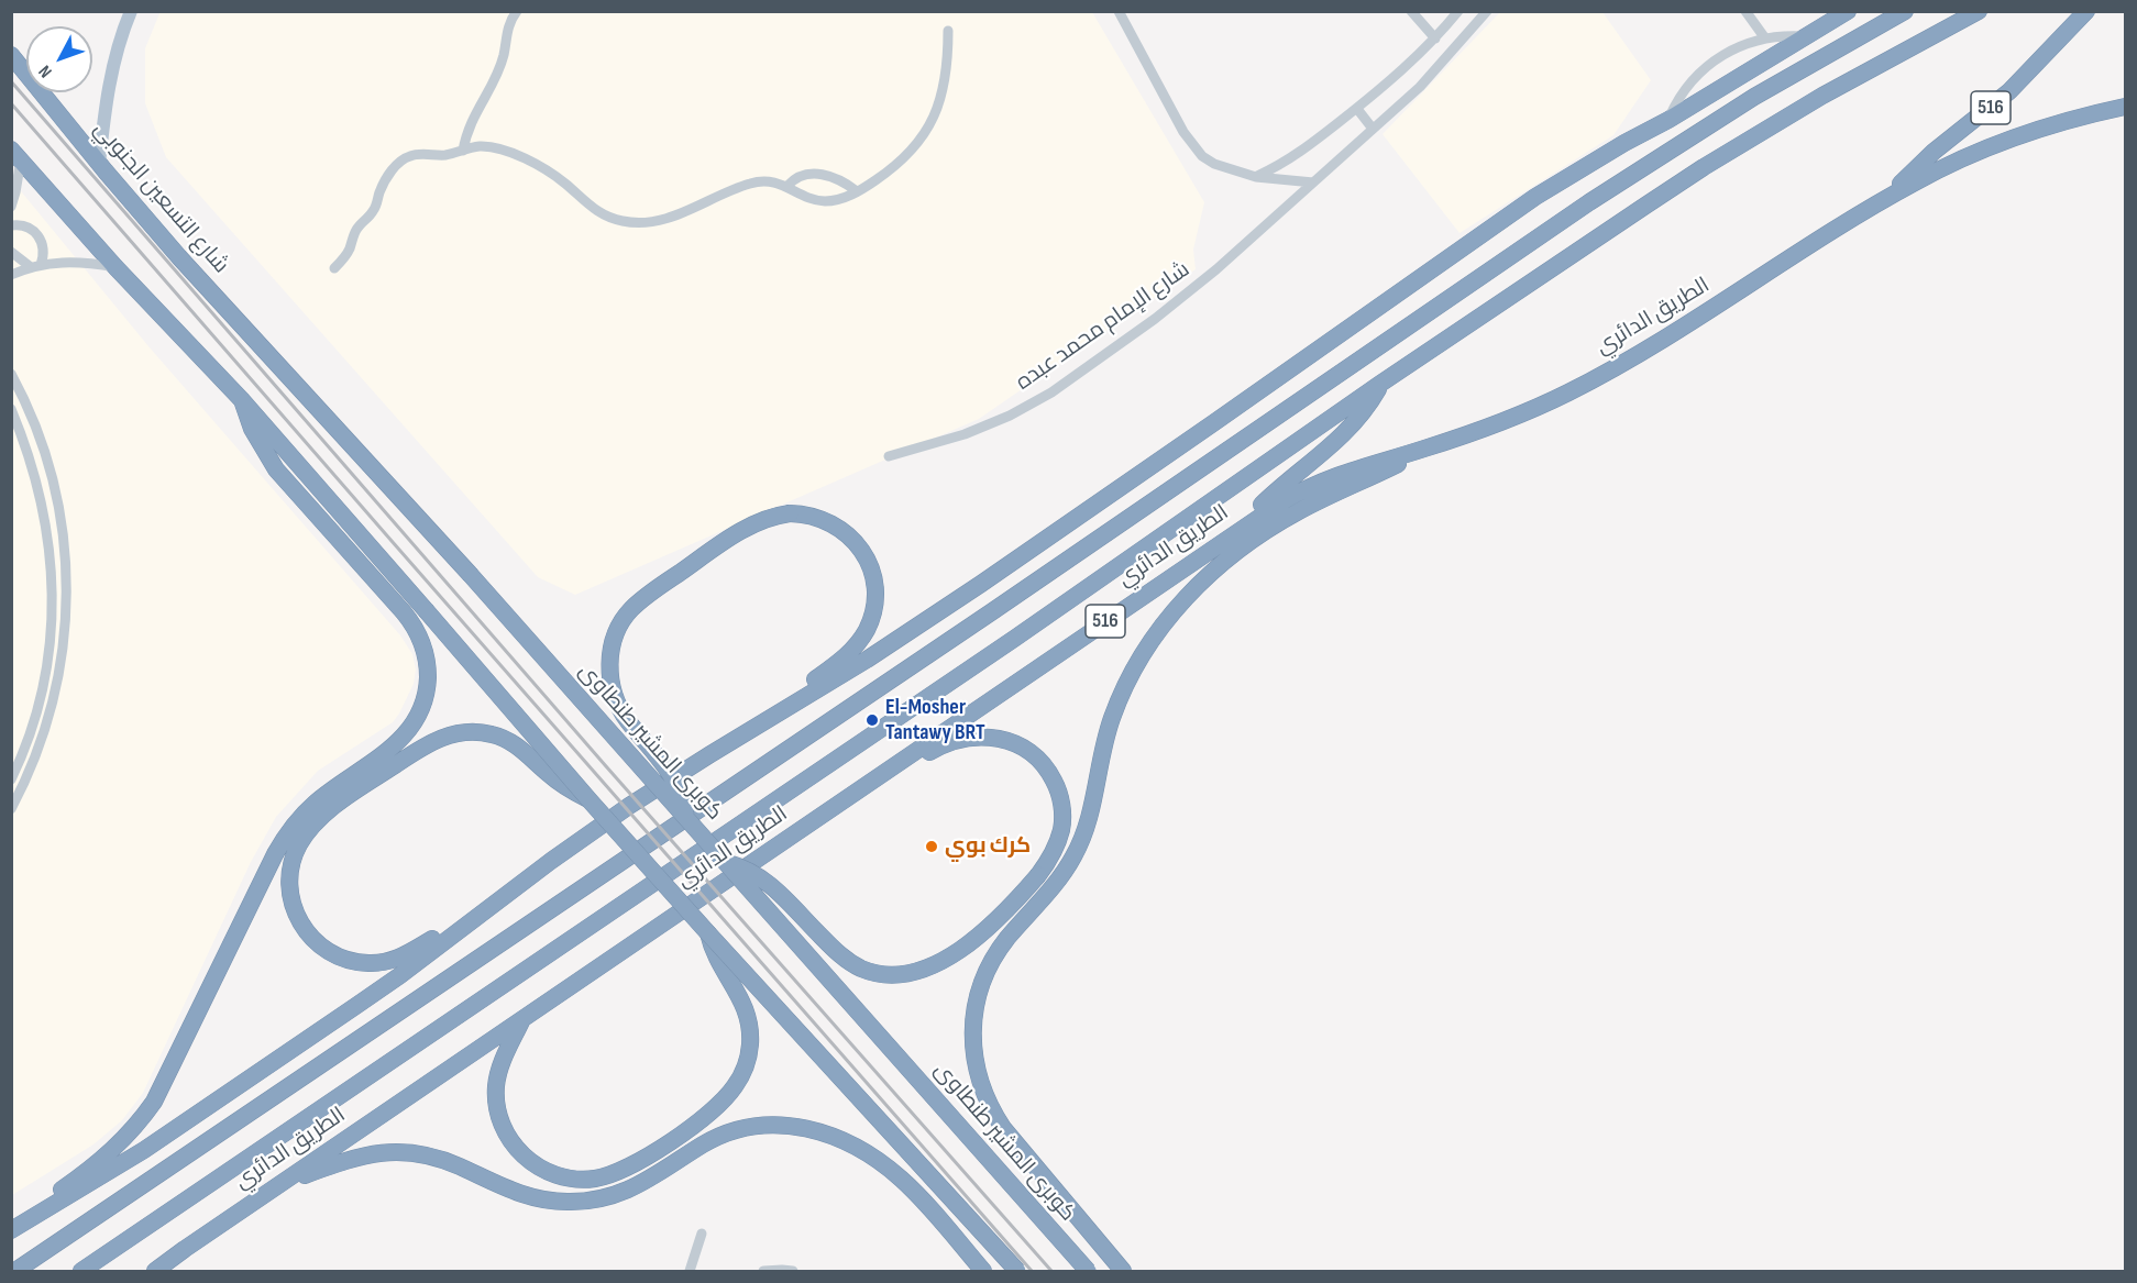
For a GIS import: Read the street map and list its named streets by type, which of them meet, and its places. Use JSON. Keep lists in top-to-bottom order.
{
  "streets": {
    "highway": [
      "516",
      "شارع التسعين الجنوبي",
      "الطريق الدائري",
      "كوبرى المشير طنطاوى"
    ],
    "street": ["شارع الإمام محمد عبده"]
  },
  "crossings": [
    ["516", "الطريق الدائري"],
    ["شارع التسعين الجنوبي", "كوبرى المشير طنطاوى"]
  ],
  "places": ["El-Mosher Tantawy BRT", "كرك بوي"],
  "north": "bottom left"
}
